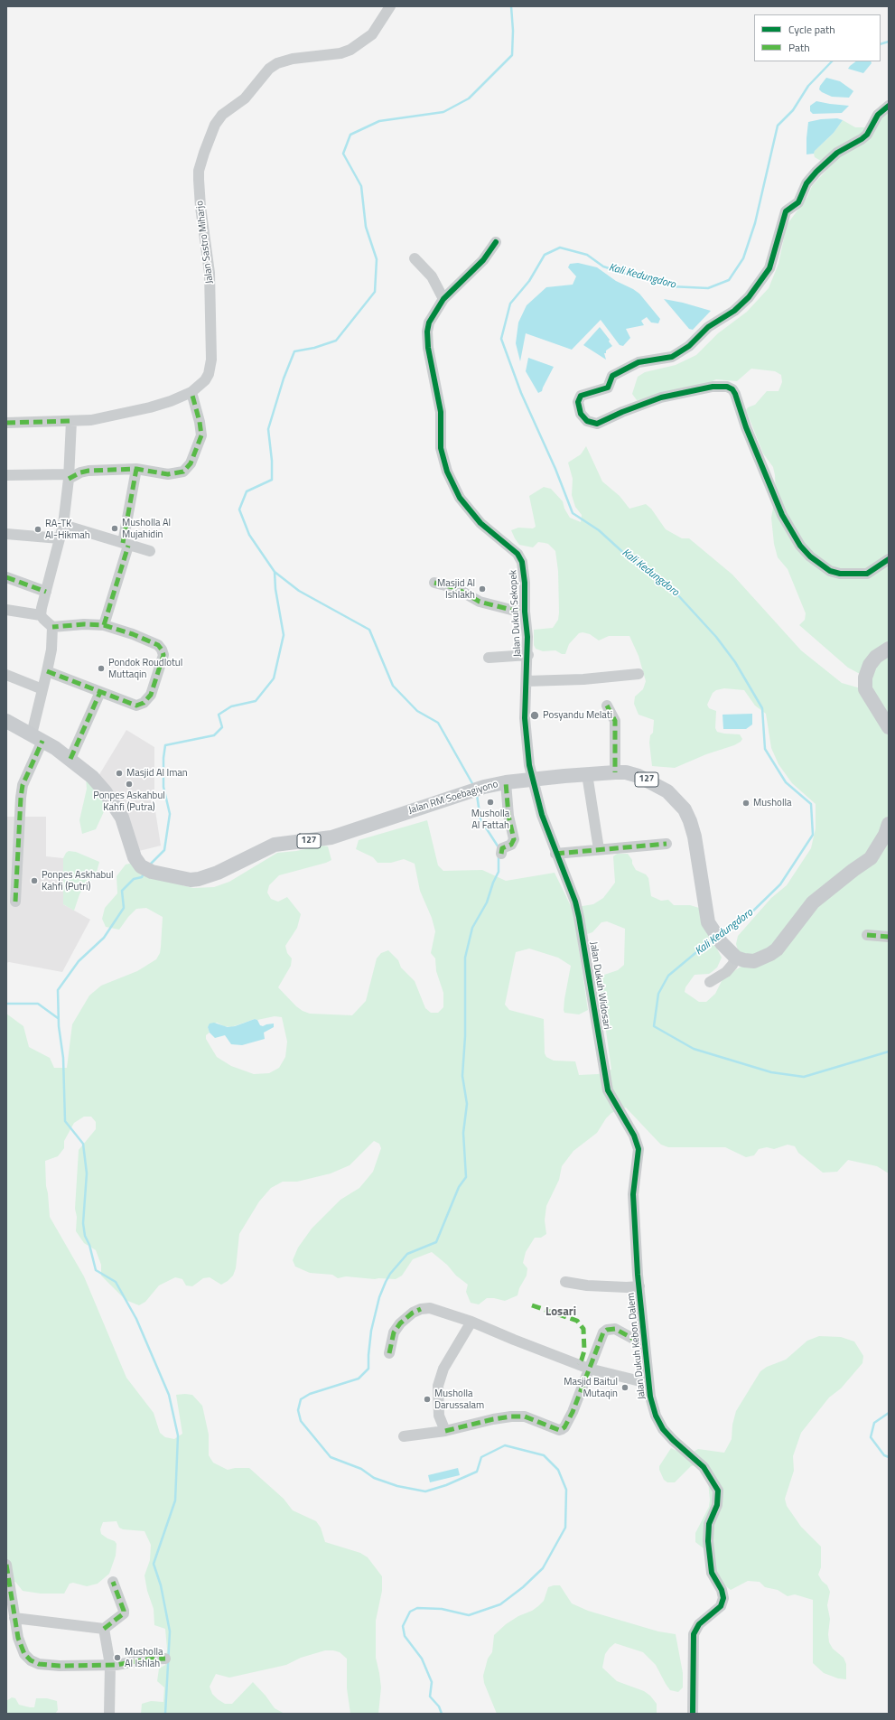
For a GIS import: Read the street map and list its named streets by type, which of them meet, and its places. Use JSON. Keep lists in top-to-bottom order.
{
  "streets": {
    "main road": ["127", "Jalan RM Soebagiyono"],
    "street": [
      "Jalan Sastro Miharjo",
      "Jalan Dukuh Sekopek",
      "Jalan Dukuh Widosari",
      "Jalan Dukuh Kebon Dalem"
    ]
  },
  "crossings": [
    ["Jalan Dukuh Sekopek", "Jalan RM Soebagiyono"],
    ["Jalan Dukuh Sekopek", "Jalan Dukuh Widosari"],
    ["Jalan RM Soebagiyono", "Jalan Dukuh Widosari"],
    ["Jalan Dukuh Widosari", "Jalan Dukuh Kebon Dalem"]
  ],
  "districts": ["Losari"],
  "water": ["Kali Kedungdoro"],
  "places": [
    "Musholla Al Mujahidin",
    "RA-TK Al-Hikmah",
    "Masjid Al Ishlakh",
    "Pondok Roudlotul Muttaqin",
    "Posyandu Melati",
    "Masjid Al Iman",
    "Ponpes Askahbul Kahfi (Putra)",
    "Musholla Al Fattah",
    "Musholla",
    "Ponpes Askhabul Kahfi (Putri)",
    "Masjid Baitul Mutaqin",
    "Musholla Darussalam",
    "Musholla Al Ishlah"
  ],
  "legend": ["Cycle path", "Path"]
}
